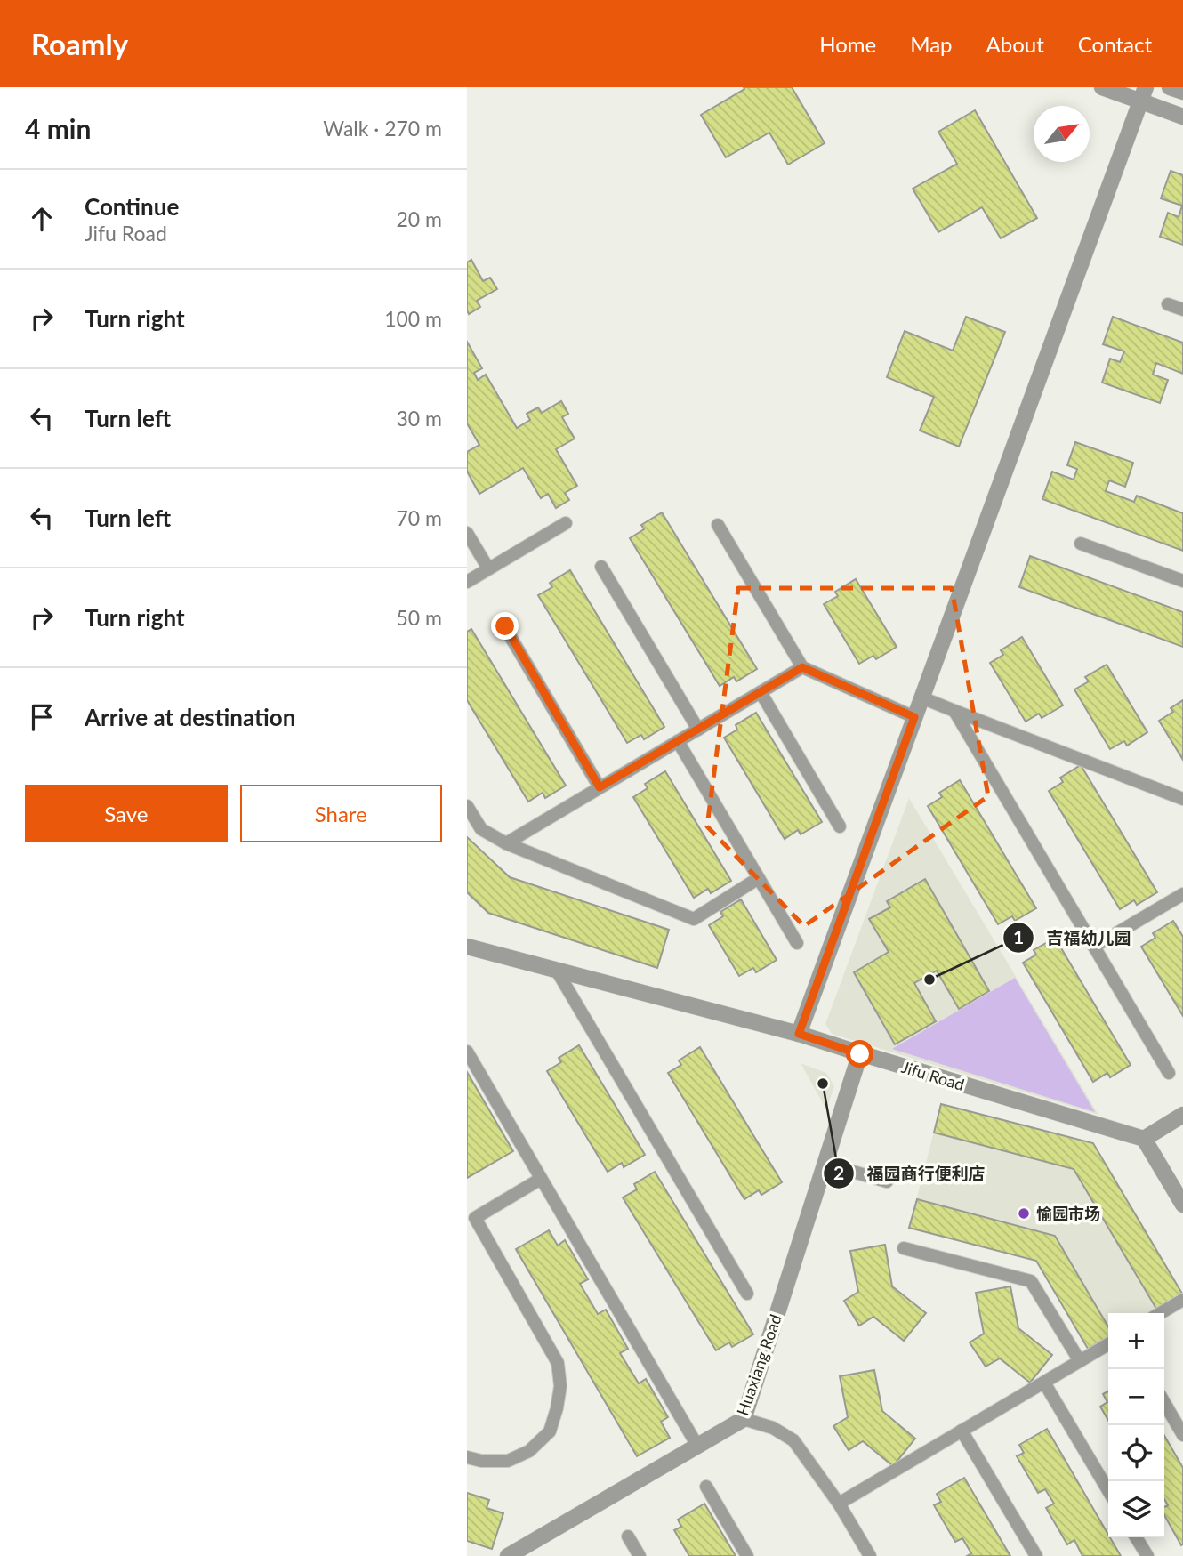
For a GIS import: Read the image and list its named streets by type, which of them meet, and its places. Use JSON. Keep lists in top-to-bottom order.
{
  "streets": {
    "street": ["Jifu Road", "Huaxiang Road"]
  },
  "crossings": [
    ["Jifu Road", "Huaxiang Road"]
  ],
  "places": ["吉福幼儿园", "福园商行便利店", "愉园市场"],
  "north": "top right",
  "page": {
    "header": "Roamly",
    "nav": [
      "Home",
      "Map",
      "About",
      "Contact"
    ],
    "heading": ["4 min", "Walk · 270 m"],
    "list": [
      ["Continue", "Jifu Road", "20 m"],
      ["Turn right", "100 m"],
      ["Turn left", "30 m"],
      ["Turn left", "70 m"],
      ["Turn right", "50 m"],
      "Arrive at destination"
    ],
    "buttons": ["Save", "Share"],
    "map_buttons": ["+", "−"]
  }
}
